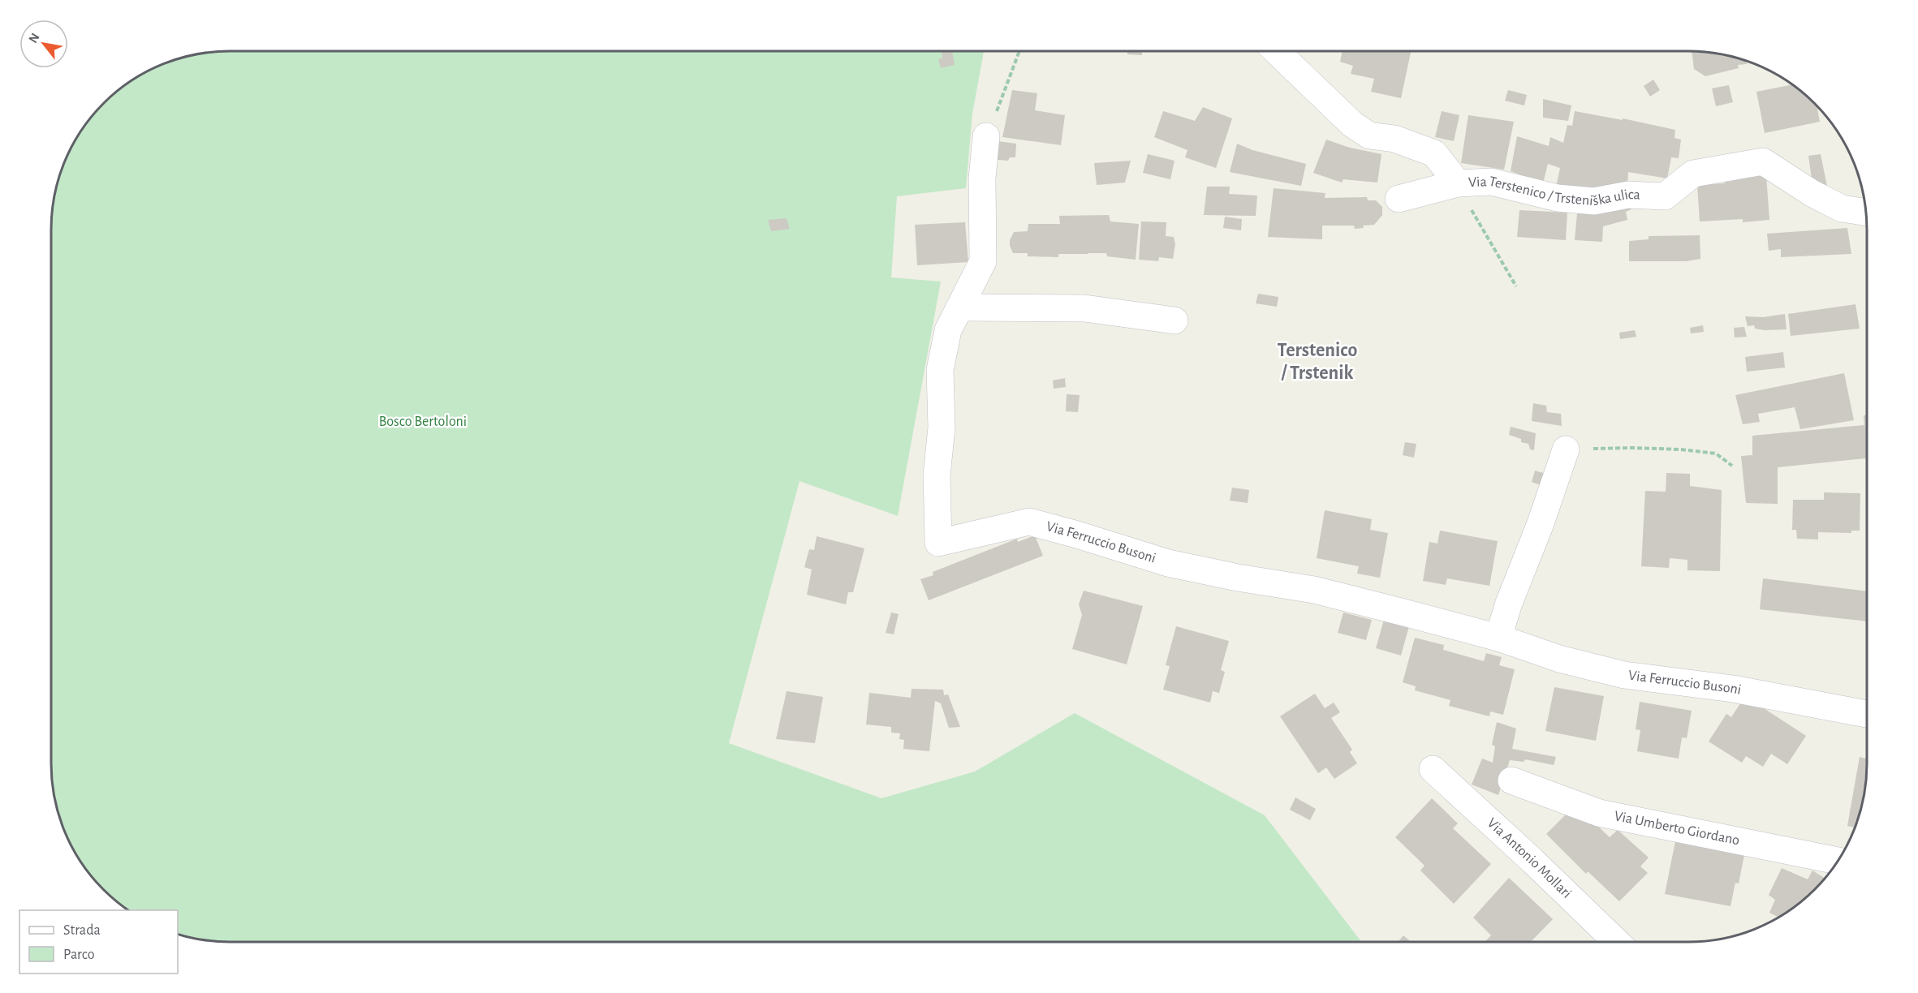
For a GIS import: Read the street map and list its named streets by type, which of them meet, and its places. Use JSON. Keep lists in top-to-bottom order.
{
  "streets": {
    "street": [
      "Via Terstenico / Trsteniška ulica",
      "Via Ferruccio Busoni",
      "Via Umberto Giordano",
      "Via Antonio Mollari"
    ]
  },
  "districts": ["Terstenico / Trstenik"],
  "parks": ["Bosco Bertoloni"],
  "legend": ["Strada", "Parco"],
  "north": "top left"
}
